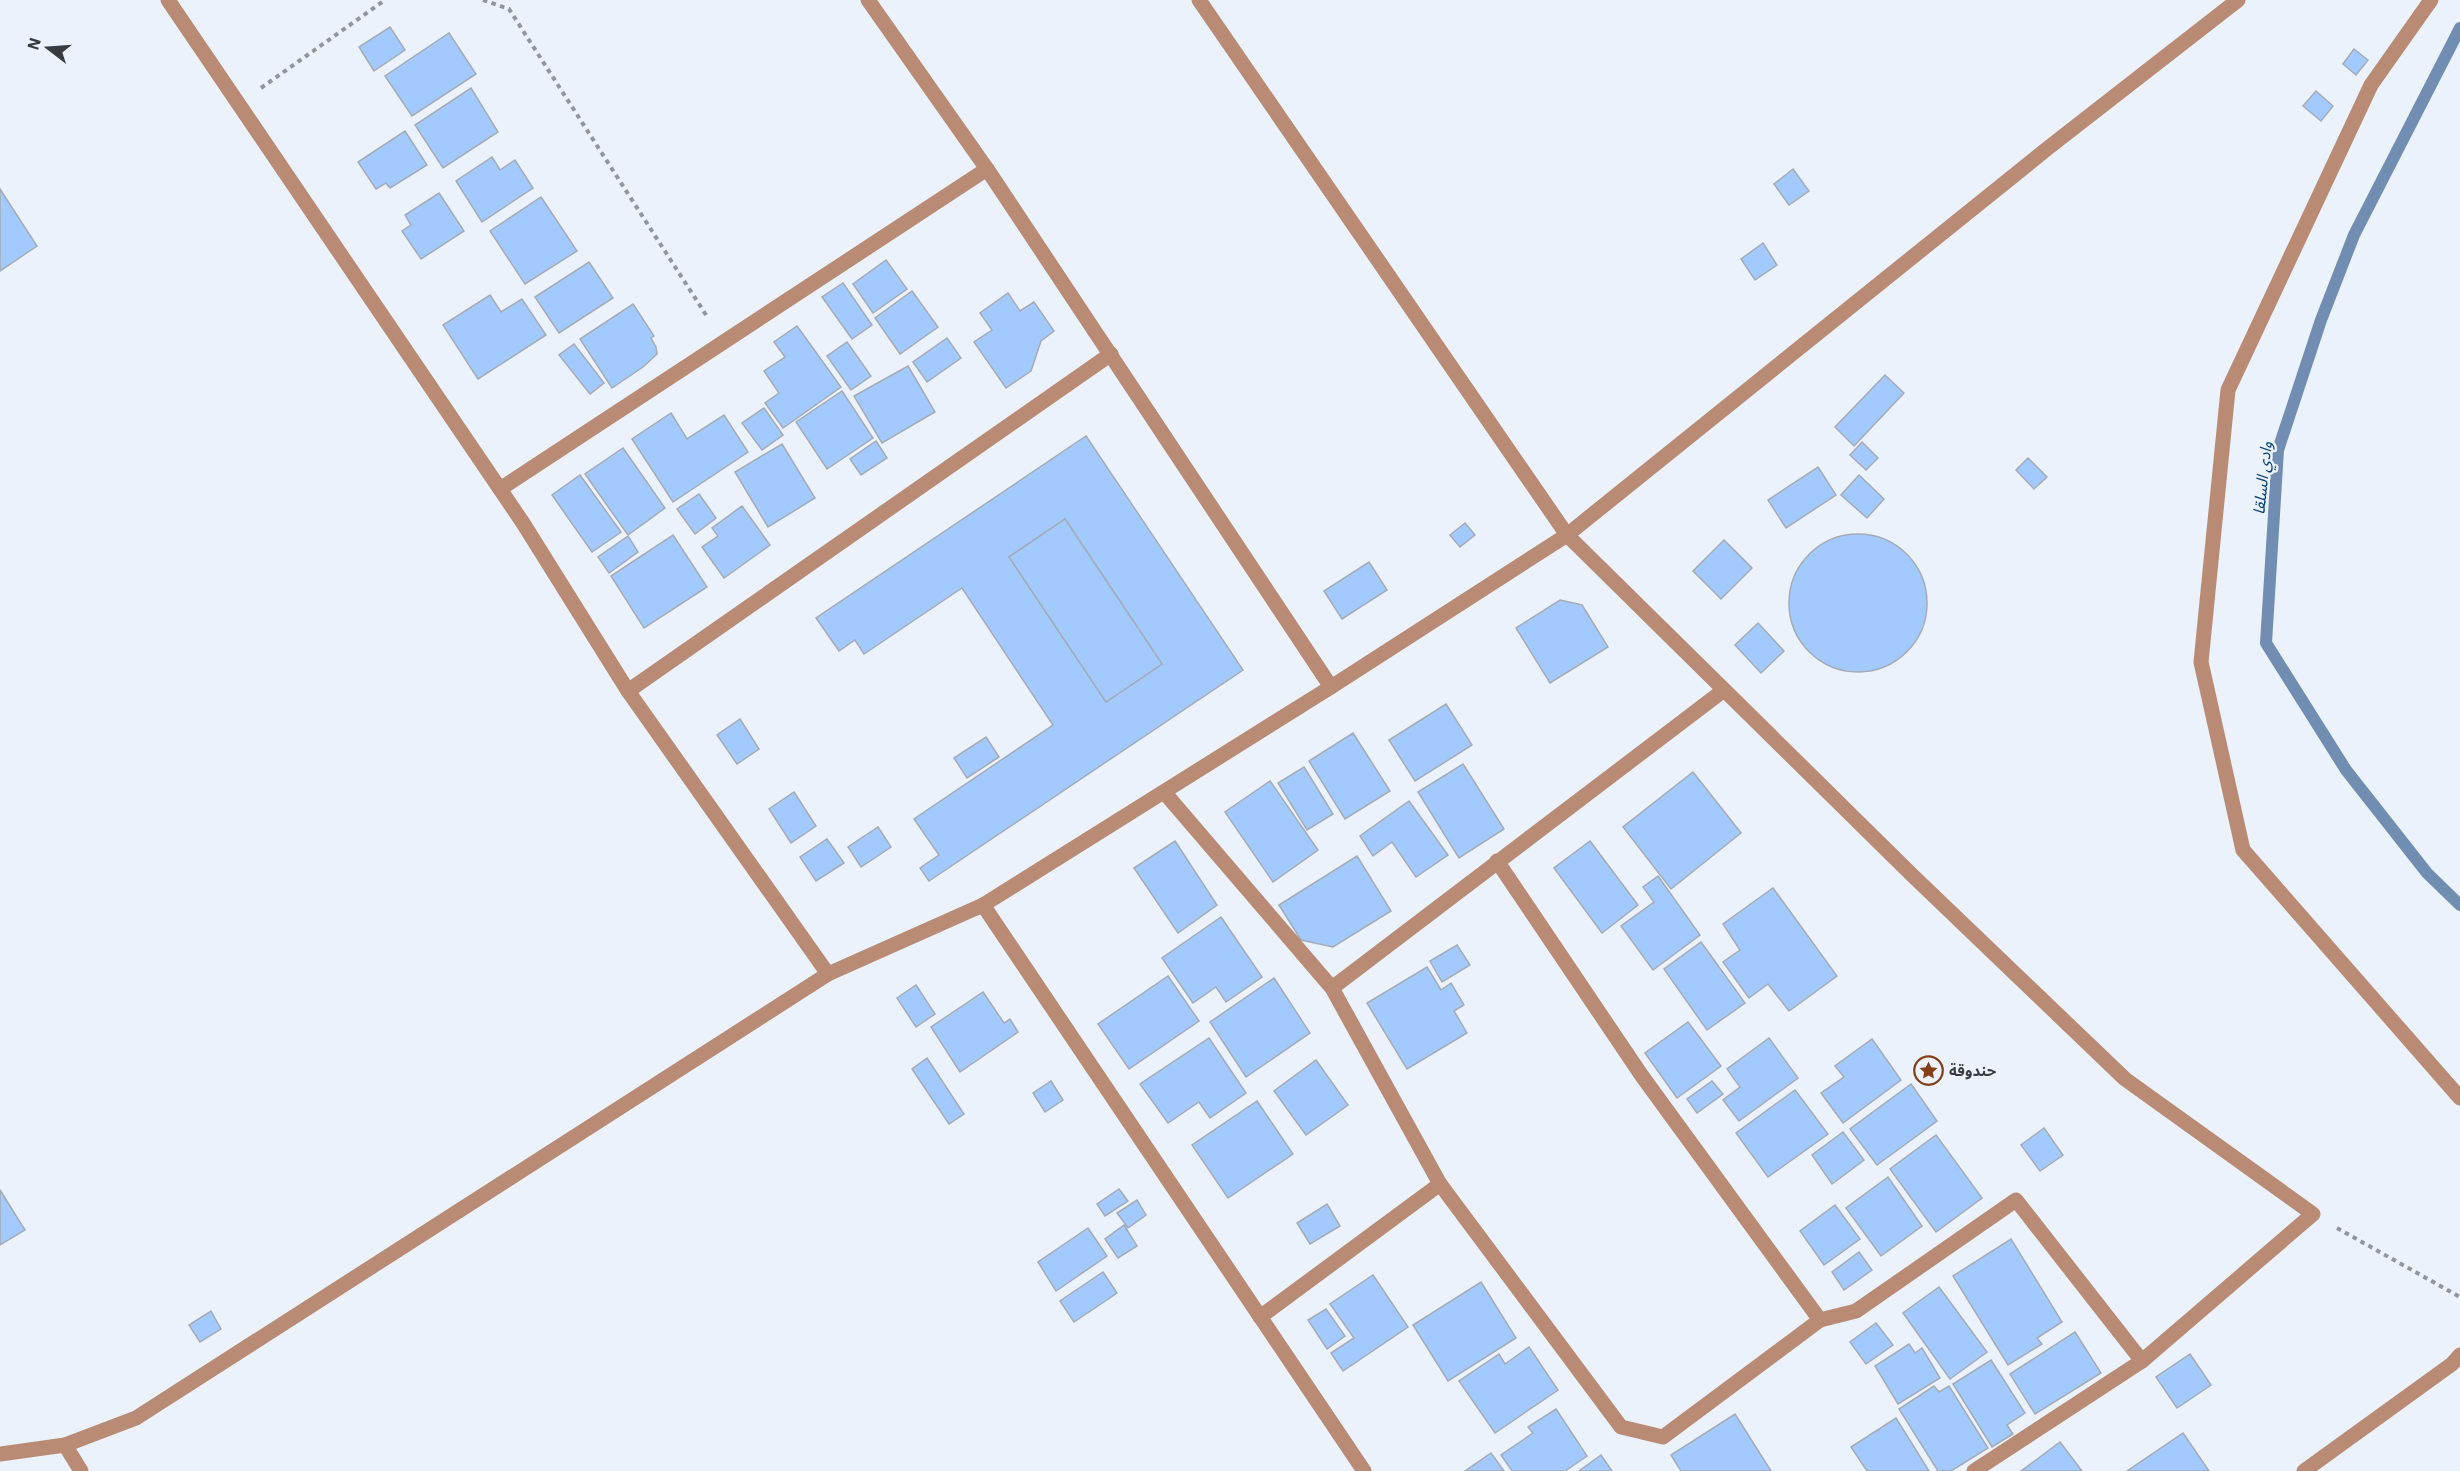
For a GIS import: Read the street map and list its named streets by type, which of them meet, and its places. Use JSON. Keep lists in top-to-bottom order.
{
  "water": ["وادي السلقا"],
  "places": {
    "place": ["حندوقة"]
  },
  "north": "left"
}
